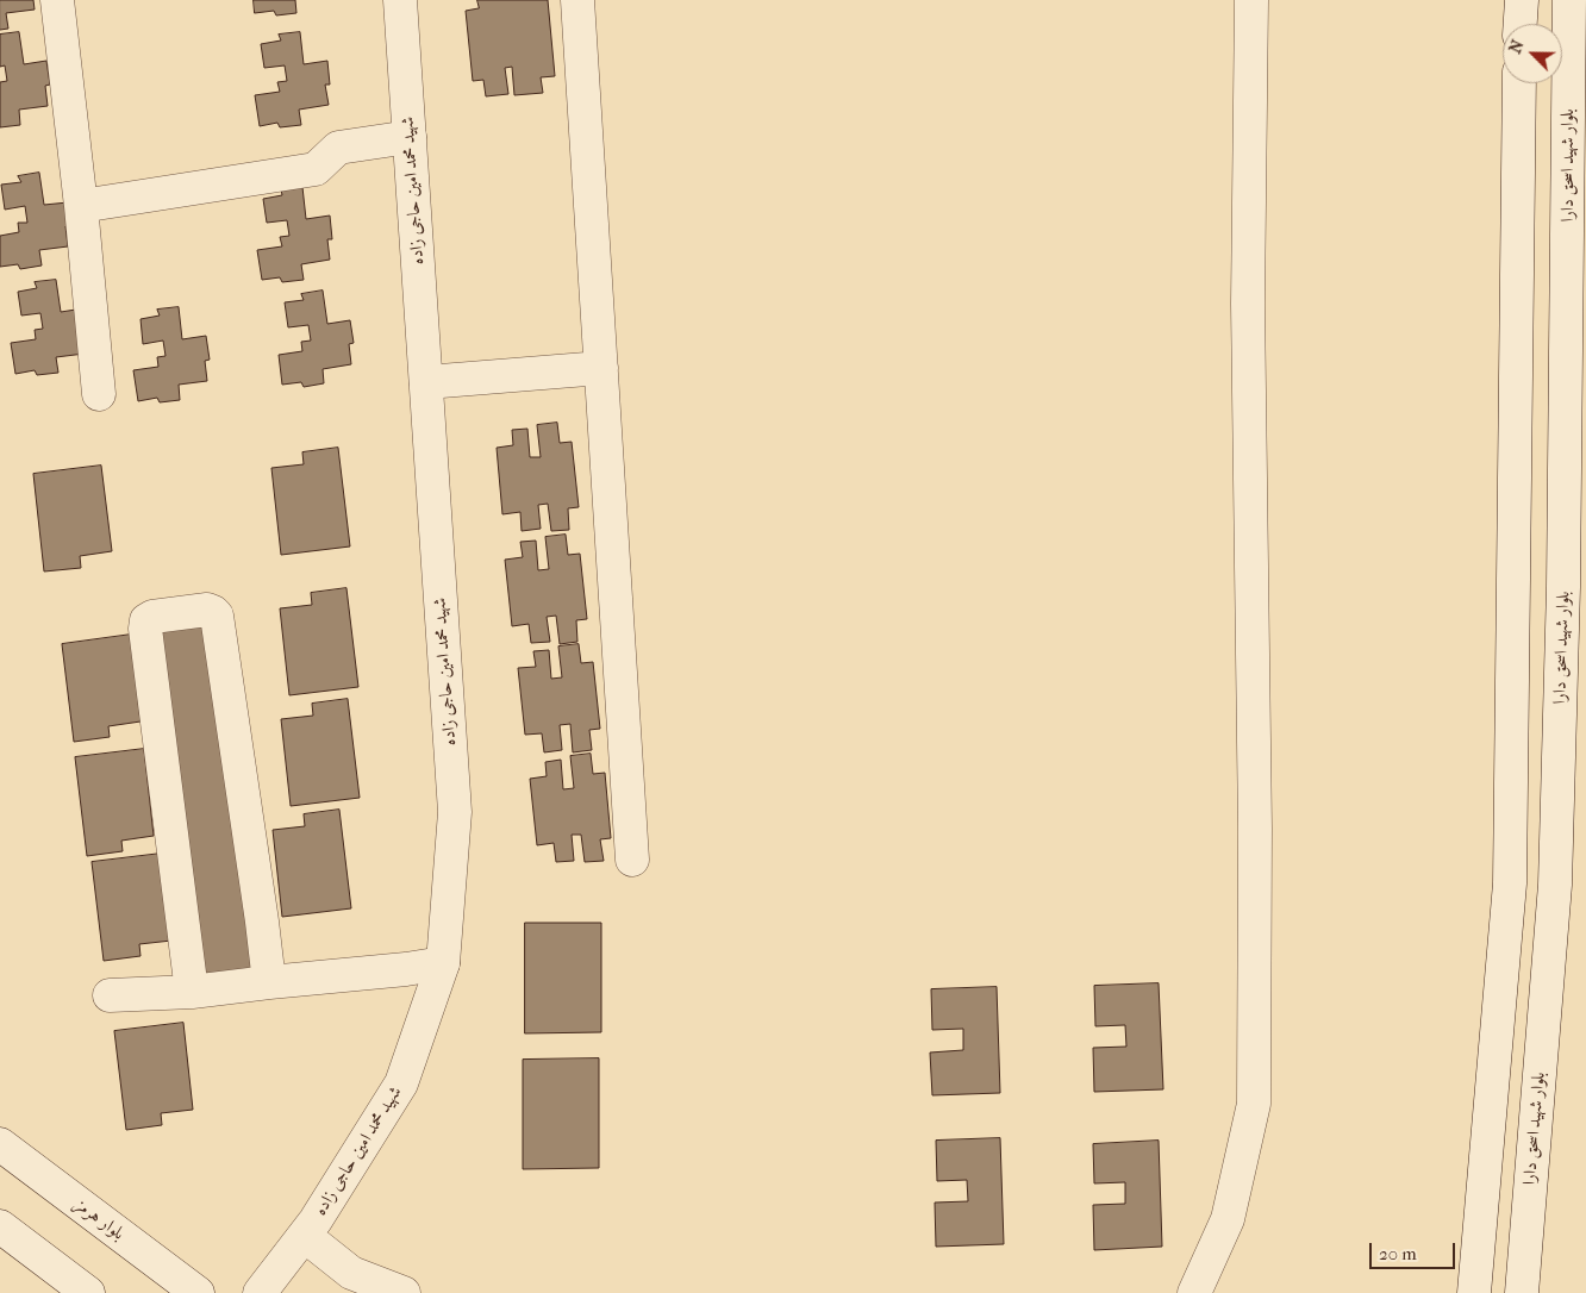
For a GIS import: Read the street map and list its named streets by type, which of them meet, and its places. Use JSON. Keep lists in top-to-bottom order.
{
  "streets": {
    "street": ["بلوار شهید اسحق دارا", "شهید محمد امین حاجی زاده", "بلوار هرمز"]
  },
  "scale_bar": "20 m",
  "north": "top left"
}
